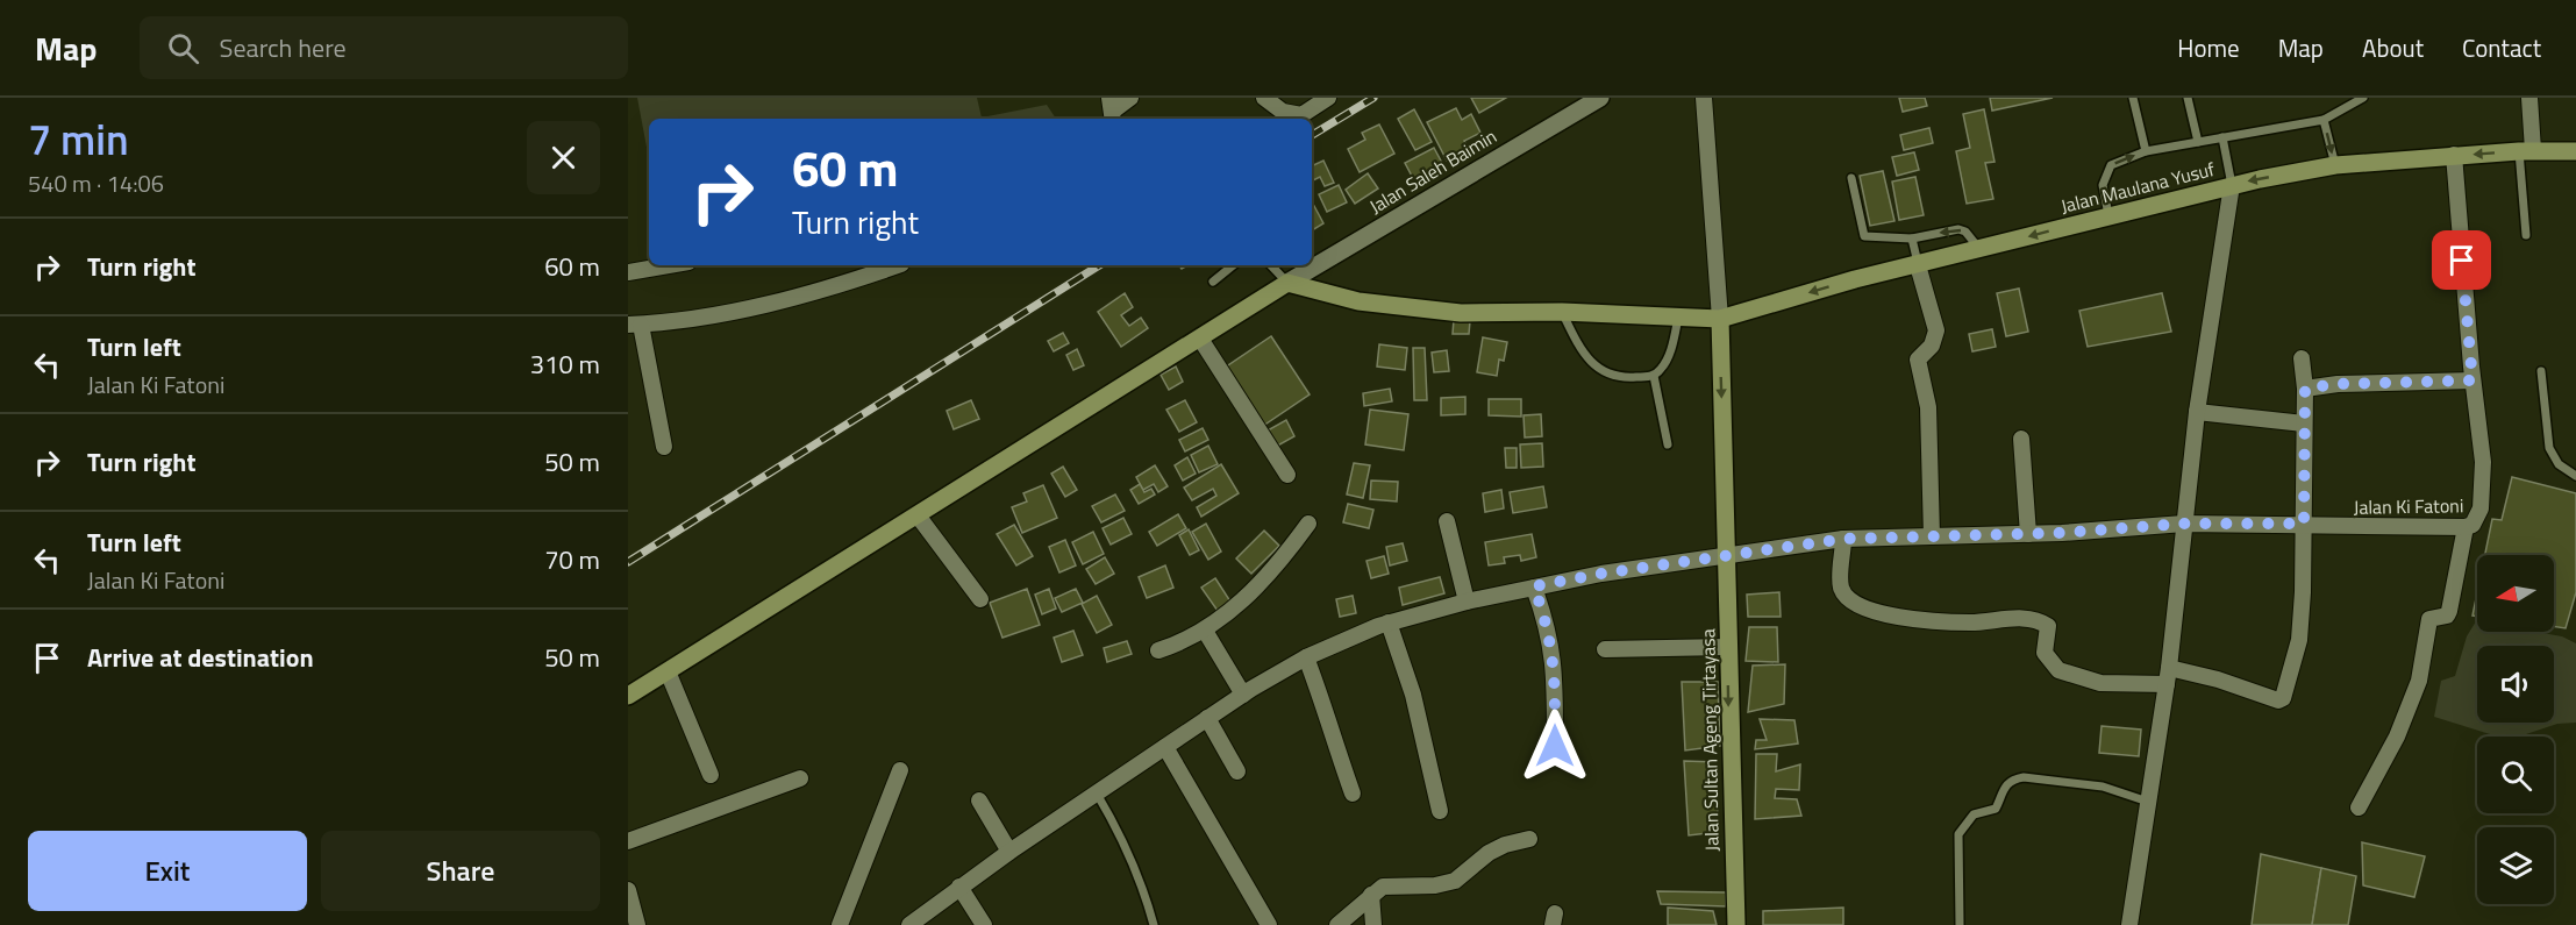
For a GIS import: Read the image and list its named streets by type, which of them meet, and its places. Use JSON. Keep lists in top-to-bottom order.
{
  "streets": {
    "main road": ["Jalan Maulana Yusuf", "Jalan Sultan Ageng Tirtayasa"],
    "street": ["Jalan Saleh Baimin", "Jalan Ki Fatoni"]
  },
  "crossings": [
    ["Jalan Saleh Baimin", "Jalan Maulana Yusuf"],
    ["Jalan Maulana Yusuf", "Jalan Ki Fatoni"],
    ["Jalan Maulana Yusuf", "Jalan Sultan Ageng Tirtayasa"],
    ["Jalan Ki Fatoni", "Jalan Sultan Ageng Tirtayasa"]
  ],
  "one_way": ["Jalan Maulana Yusuf", "Jalan Sultan Ageng Tirtayasa"],
  "north": "left",
  "page": {
    "header": "Map",
    "search": "Search here",
    "nav": [
      "Home",
      "Map",
      "About",
      "Contact"
    ],
    "heading": ["7 min", "540 m · 14:06"],
    "turn": ["60 m", "Turn right"],
    "list": [
      {
        "name": "Turn right",
        "value": "60 m"
      },
      {
        "name": "Turn left",
        "note": "Jalan Ki Fatoni",
        "value": "310 m"
      },
      {
        "name": "Turn right",
        "value": "50 m"
      },
      {
        "name": "Turn left",
        "note": "Jalan Ki Fatoni",
        "value": "70 m"
      },
      {
        "name": "Arrive at destination",
        "value": "50 m"
      }
    ],
    "buttons": ["Exit", "Share"]
  }
}
